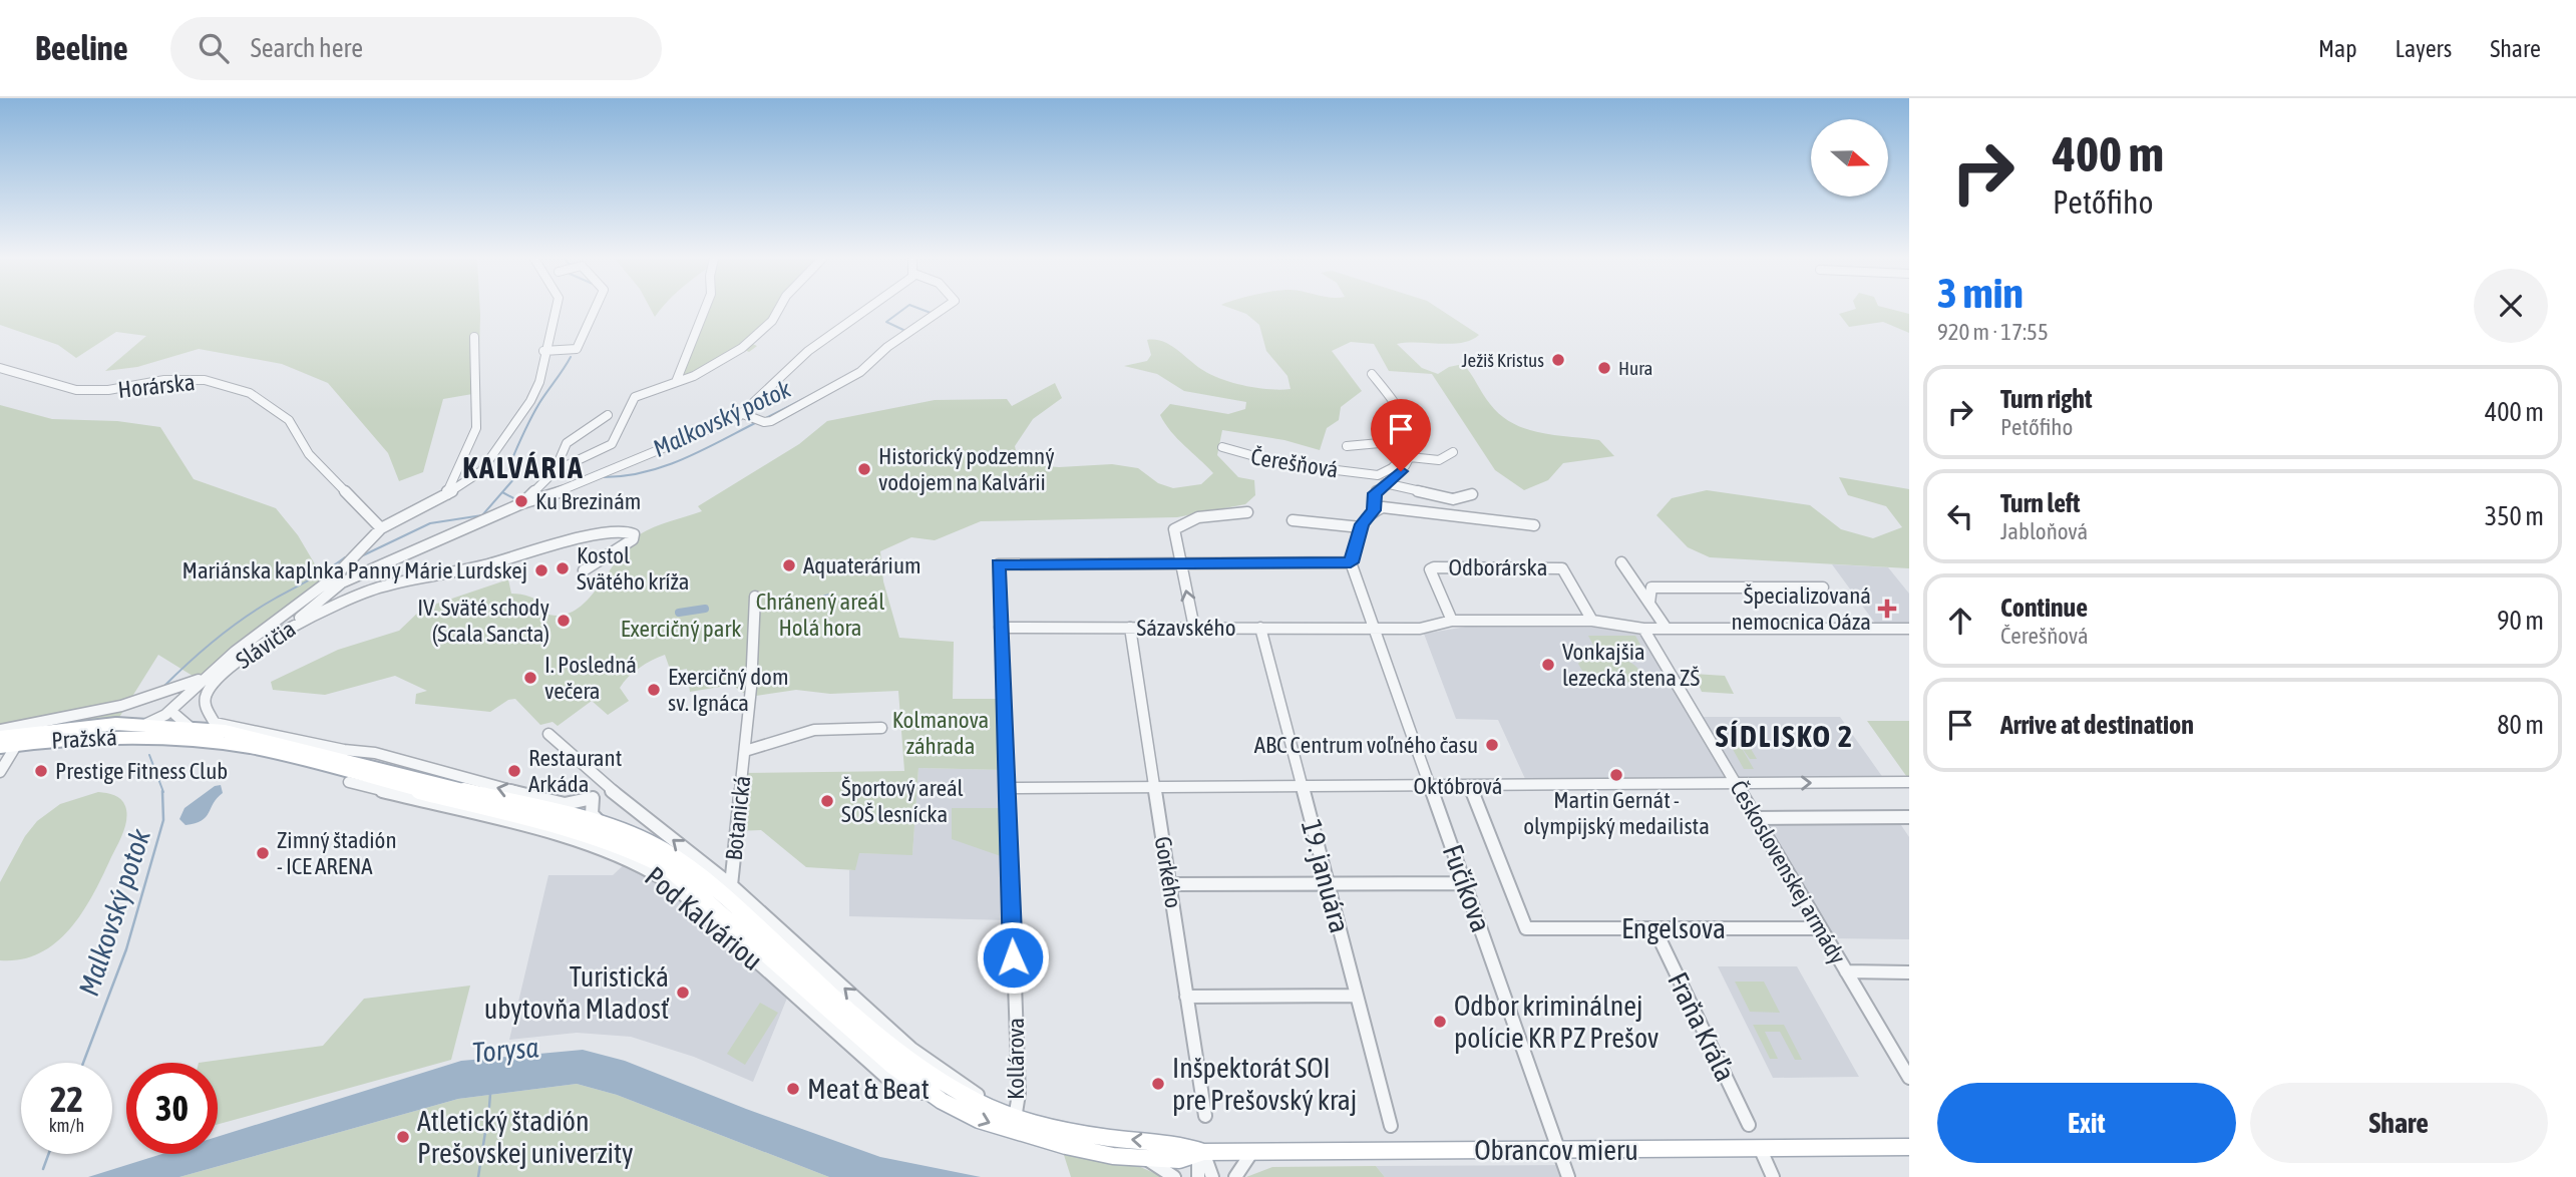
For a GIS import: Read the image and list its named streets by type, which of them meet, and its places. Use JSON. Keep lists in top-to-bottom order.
{
  "streets": {
    "main road": ["Pražská", "Pod Kalváriou", "Obrancov mieru"],
    "street": [
      "Horárska",
      "Čerešňová",
      "Odborárska",
      "Sázavského",
      "Slávičia",
      "Októbrová",
      "Botanická",
      "Gorkého",
      "Československej armády",
      "19. januára",
      "Fučíkova",
      "Engelsova",
      "Fraňa Kráľa",
      "Kollárova"
    ]
  },
  "crossings": [
    ["Sázavského", "Gorkého"],
    ["Sázavského", "19. januára"],
    ["Sázavského", "Fučíkova"],
    ["Sázavského", "Kollárova"],
    ["Pražská", "Pod Kalváriou"],
    ["Októbrová", "Gorkého"],
    ["Októbrová", "Československej armády"],
    ["Októbrová", "19. januára"],
    ["Októbrová", "Fučíkova"],
    ["Októbrová", "Engelsova"],
    ["Októbrová", "Kollárova"],
    ["Botanická", "Pod Kalváriou"],
    ["Československej armády", "Engelsova"],
    ["Fučíkova", "Obrancov mieru"],
    ["Pod Kalváriou", "Kollárova"],
    ["Pod Kalváriou", "Obrancov mieru"],
    ["Engelsova", "Fraňa Kráľa"]
  ],
  "districts": ["KALVÁRIA", "SÍDLISKO 2"],
  "water": ["Malkovský potok", "Torysa"],
  "parks": ["Chránený areál Holá hora", "Exercičný park", "Kolmanova záhrada"],
  "places": {
    "other": [
      "Ježiš Kristus",
      "Hura",
      "Historický podzemný vodojem na Kalvárii",
      "Ku Brezinám",
      "Aquaterárium",
      "Kostol Svätého kríža",
      "Mariánska kaplnka Panny Márie Lurdskej",
      "IV. Sväté schody (Scala Sancta)",
      "Vonkajšia lezecká stena ZŠ",
      "I. Posledná večera",
      "Exercičný dom sv. Ignáca",
      "ABC Centrum voľného času",
      "Prestige Fitness Club",
      "Restaurant Arkáda",
      "Martin Gernát - olympijský medailista",
      "Športový areál SOŠ lesnícka",
      "Zimný štadión - ICE ARENA",
      "Turistická ubytovňa Mladosť",
      "Odbor kriminálnej polície KR PZ Prešov",
      "Inšpektorát SOI pre Prešovský kraj",
      "Meat & Beat",
      "Atletický štadión Prešovskej univerzity"
    ],
    "health": ["Špecializovaná nemocnica Oáza"]
  },
  "north": "right",
  "page": {
    "header": "Beeline",
    "search": "Search here",
    "nav": ["Map", "Layers", "Share"],
    "turn": ["400 m", "Petőfiho"],
    "heading": ["3 min", "920 m · 17:55"],
    "list": [
      {
        "name": "Turn right",
        "note": "Petőfiho",
        "value": "400 m"
      },
      {
        "name": "Turn left",
        "note": "Jabloňová",
        "value": "350 m"
      },
      {
        "name": "Continue",
        "note": "Čerešňová",
        "value": "90 m"
      },
      {
        "name": "Arrive at destination",
        "value": "80 m"
      }
    ],
    "speed": "22 km/h",
    "limit": "30",
    "buttons": ["Exit", "Share"]
  }
}
